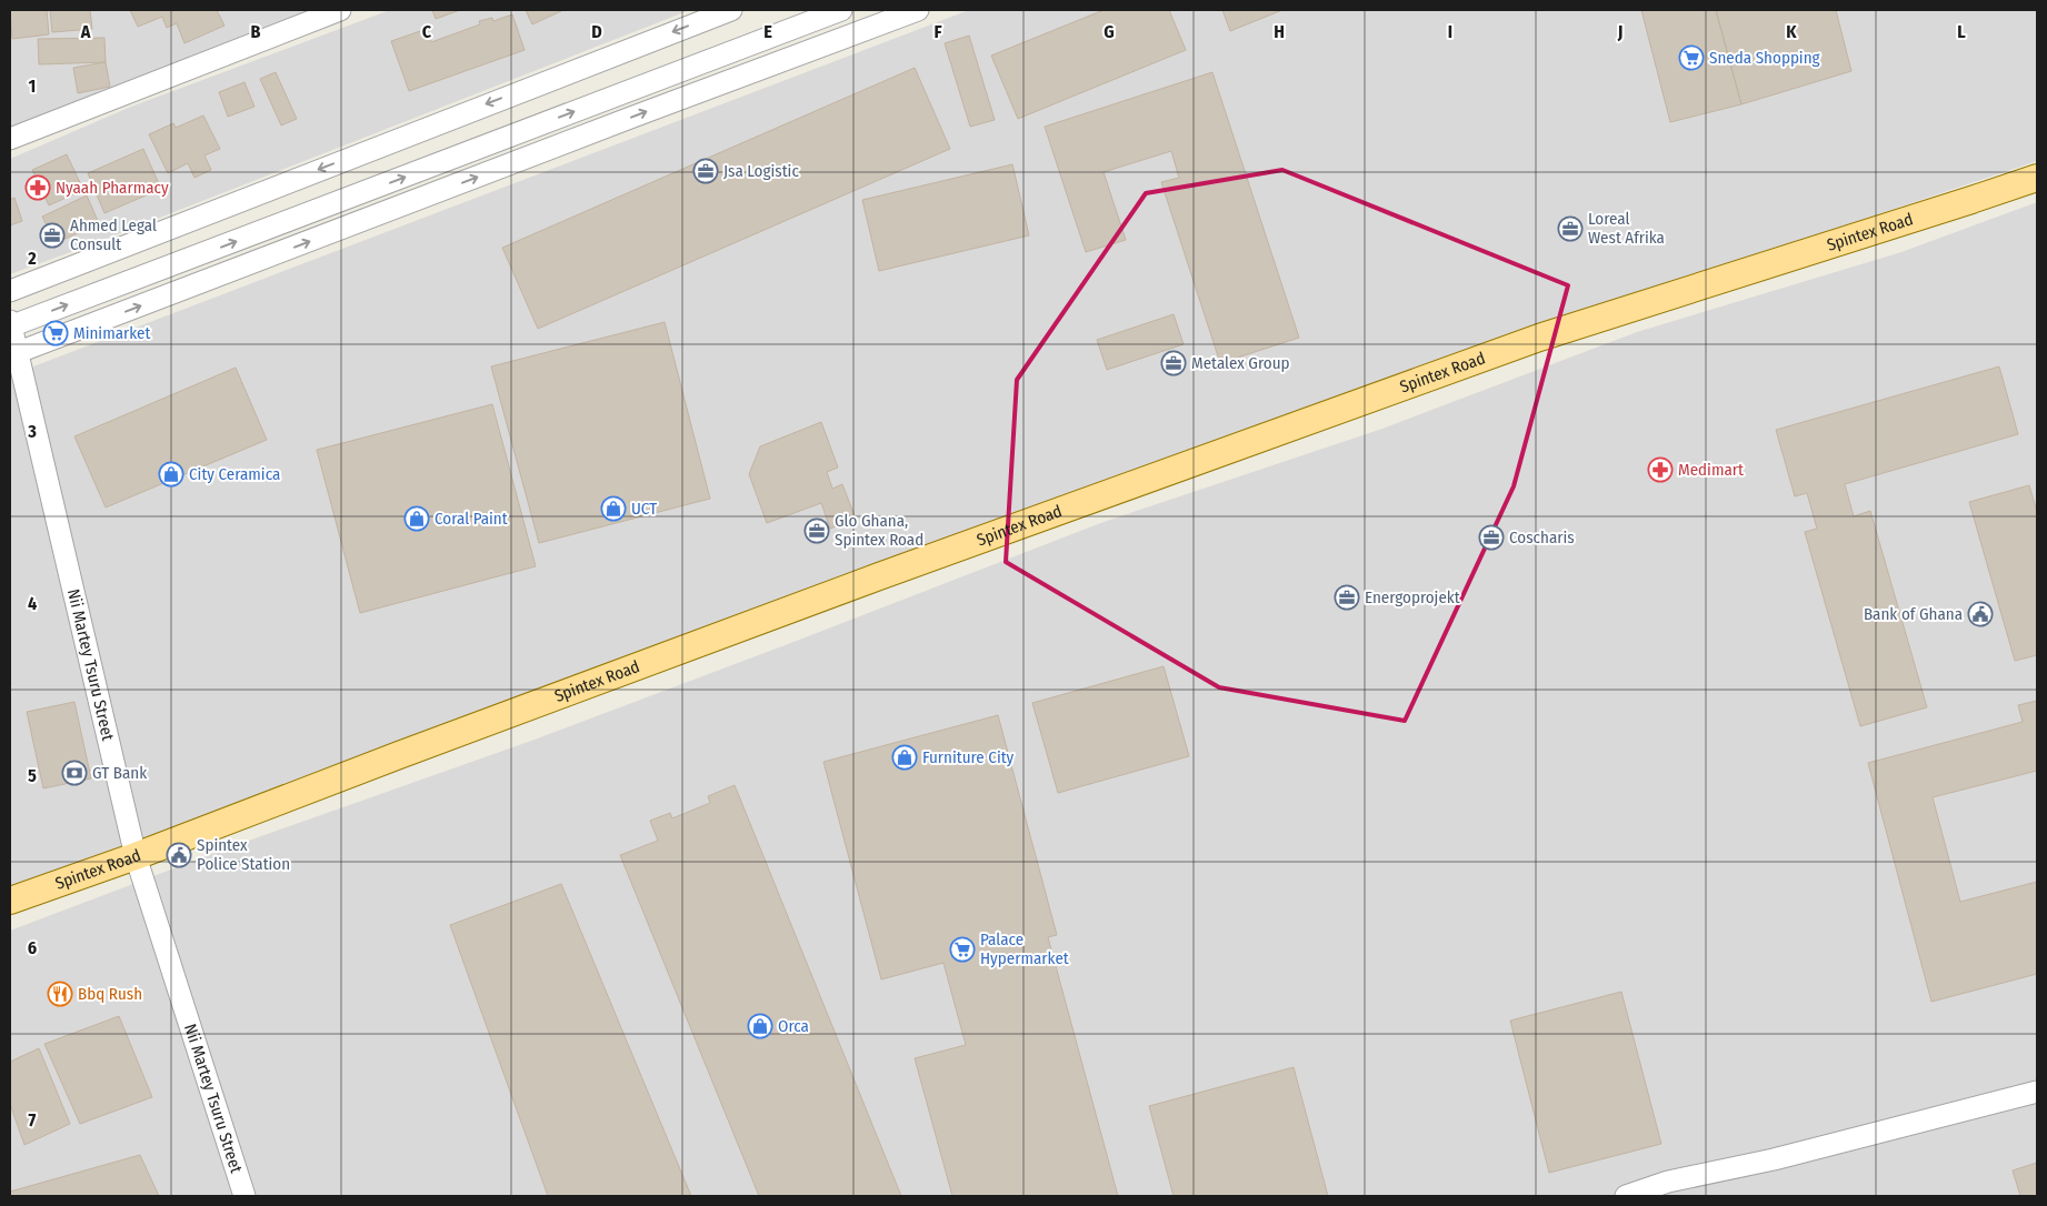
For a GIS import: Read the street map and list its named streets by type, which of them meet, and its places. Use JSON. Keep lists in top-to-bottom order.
{
  "streets": {
    "main road": ["Spintex Road"],
    "street": ["Nii Martey Tsuru Street"]
  },
  "crossings": [
    ["Spintex Road", "Nii Martey Tsuru Street"]
  ],
  "places": {
    "supermarket": ["Sneda Shopping", "Minimarket", "Palace Hypermarket"],
    "office": [
      "Jsa Logistic",
      "Loreal West Afrika",
      "Ahmed Legal Consult",
      "Metalex Group",
      "Glo Ghana, Spintex Road",
      "Coscharis",
      "Energoprojekt"
    ],
    "pharmacy": ["Nyaah Pharmacy", "Medimart"],
    "shop": [
      "City Ceramica",
      "UCT",
      "Coral Paint",
      "Furniture City",
      "Orca"
    ],
    "public building": ["Bank of Ghana", "Spintex Police Station"],
    "bank": ["GT Bank"],
    "restaurant": ["Bbq Rush"]
  },
  "grid": {
    "columns": [
      "A",
      "B",
      "C",
      "D",
      "E",
      "F",
      "G",
      "H",
      "I",
      "J",
      "K",
      "L"
    ],
    "rows": [
      "1",
      "2",
      "3",
      "4",
      "5",
      "6",
      "7"
    ]
  }
}
